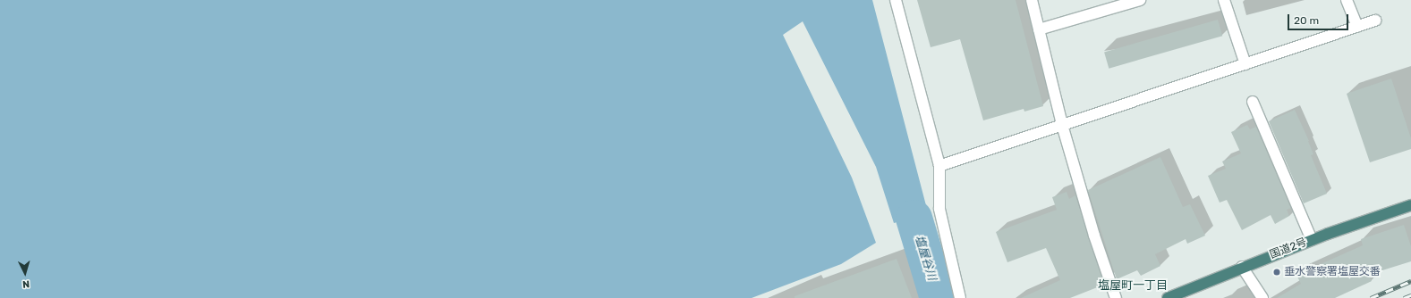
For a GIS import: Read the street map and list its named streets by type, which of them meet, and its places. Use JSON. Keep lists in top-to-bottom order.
{
  "streets": {
    "highway": ["国道2号"]
  },
  "districts": ["塩屋町一丁目"],
  "water": ["塩屋谷川"],
  "places": ["垂水警察署塩屋交番"],
  "scale_bar": "20 m",
  "north": "bottom"
}
